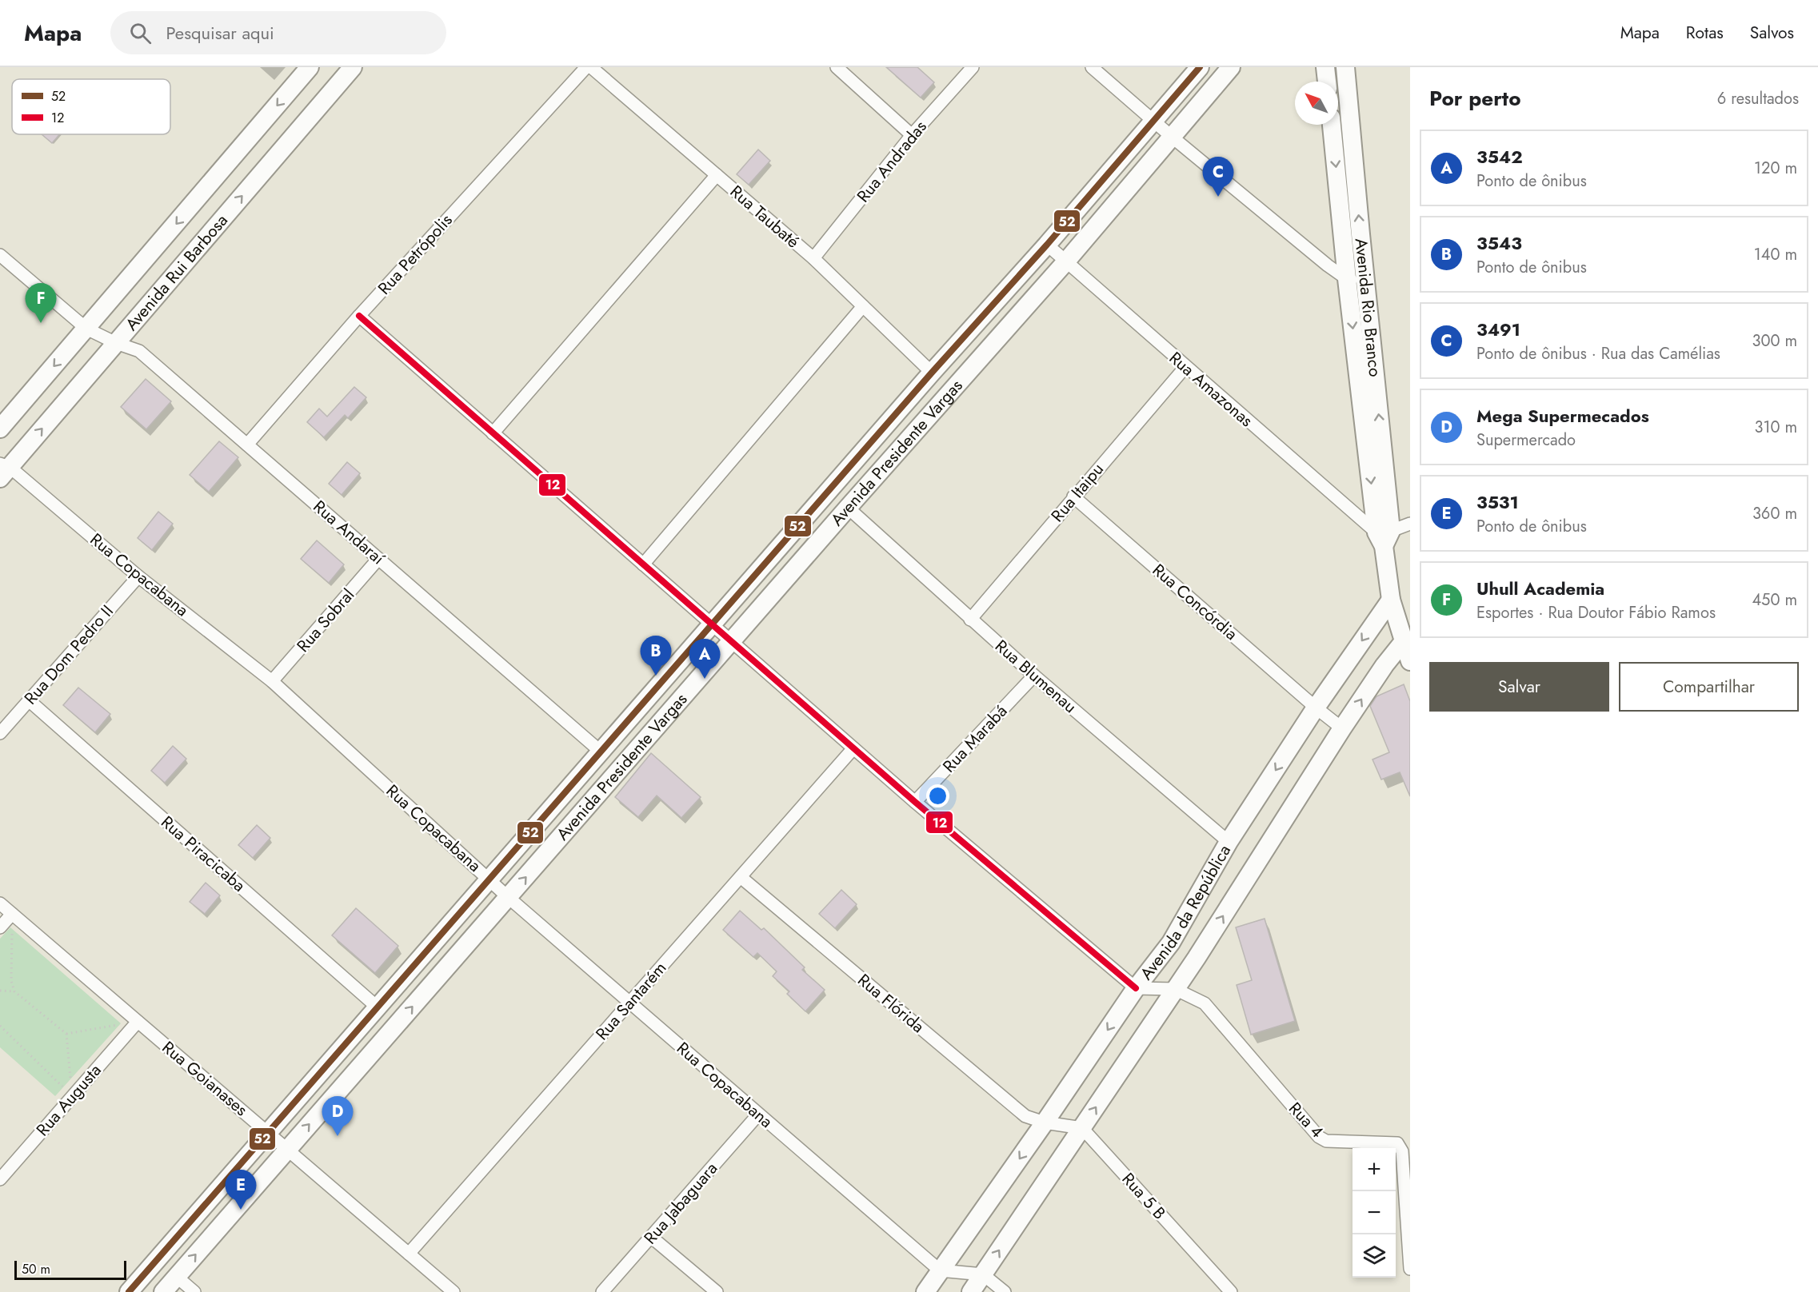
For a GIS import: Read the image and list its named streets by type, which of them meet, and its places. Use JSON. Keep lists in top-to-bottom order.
{
  "streets": {
    "street": [
      "Rua Andradas",
      "Rua Taubaté",
      "Rua Petrópolis",
      "Avenida Rui Barbosa",
      "Avenida Rio Branco",
      "Rua Amazonas",
      "Avenida Presidente Vargas",
      "Rua Itaipu",
      "Rua Andaraí",
      "Rua Copacabana",
      "Rua Concórdia",
      "Rua Sobral",
      "Rua Dom Pedro II",
      "Rua Blumenau",
      "Rua Marabá",
      "Rua Piracicaba",
      "Avenida da República",
      "Rua Santarém",
      "Rua Flórida",
      "Rua Goianases",
      "Rua Augusta",
      "Rua 4",
      "Rua 5 B",
      "Rua Jabaguara"
    ]
  },
  "crossings": [
    ["Rua Andradas", "Rua Taubaté"],
    ["Rua Taubaté", "Avenida Presidente Vargas"],
    ["Rua Petrópolis", "Rua Andaraí"],
    ["Avenida Rui Barbosa", "Rua Andaraí"],
    ["Avenida Rui Barbosa", "Rua Copacabana"],
    ["Avenida Rio Branco", "Rua Amazonas"],
    ["Avenida Rio Branco", "Avenida da República"],
    ["Rua Amazonas", "Avenida Presidente Vargas"],
    ["Rua Amazonas", "Rua Itaipu"],
    ["Avenida Presidente Vargas", "Rua Andaraí"],
    ["Avenida Presidente Vargas", "Rua Copacabana"],
    ["Avenida Presidente Vargas", "Rua Blumenau"],
    ["Avenida Presidente Vargas", "Rua Piracicaba"],
    ["Avenida Presidente Vargas", "Rua Goianases"],
    ["Rua Itaipu", "Rua Concórdia"],
    ["Rua Itaipu", "Rua Blumenau"],
    ["Rua Andaraí", "Rua Sobral"],
    ["Rua Copacabana", "Rua Sobral"],
    ["Rua Copacabana", "Rua Dom Pedro II"],
    ["Rua Copacabana", "Avenida da República"],
    ["Rua Copacabana", "Rua Santarém"],
    ["Rua Copacabana", "Rua Jabaguara"],
    ["Rua Concórdia", "Avenida da República"],
    ["Rua Dom Pedro II", "Rua Piracicaba"],
    ["Rua Blumenau", "Rua Marabá"],
    ["Rua Blumenau", "Avenida da República"],
    ["Avenida da República", "Rua Flórida"],
    ["Avenida da República", "Rua 4"],
    ["Avenida da República", "Rua 5 B"],
    ["Rua Santarém", "Rua Flórida"],
    ["Rua Santarém", "Rua Goianases"],
    ["Rua Goianases", "Rua Augusta"]
  ],
  "lines": ["transit line 52", "transit line 12"],
  "legend": ["52", "12"],
  "scale_bar": "50 m",
  "north": "top left",
  "page": {
    "header": "Mapa",
    "search": "Pesquisar aqui",
    "nav": ["Mapa", "Rotas", "Salvos"],
    "heading": ["Por perto", "6 resultados"],
    "list": [
      {
        "mark": "A",
        "name": "3542",
        "note": "Ponto de ônibus",
        "value": "120 m"
      },
      {
        "mark": "B",
        "name": "3543",
        "note": "Ponto de ônibus",
        "value": "140 m"
      },
      {
        "mark": "C",
        "name": "3491",
        "note": "Ponto de ônibus · Rua das Camélias",
        "value": "300 m"
      },
      {
        "mark": "D",
        "name": "Mega Supermecados",
        "note": "Supermercado",
        "value": "310 m"
      },
      {
        "mark": "E",
        "name": "3531",
        "note": "Ponto de ônibus",
        "value": "360 m"
      },
      {
        "mark": "F",
        "name": "Uhull Academia",
        "note": "Esportes · Rua Doutor Fábio Ramos",
        "value": "450 m"
      }
    ],
    "pins": [
      "C",
      "F",
      "B",
      "A",
      "D",
      "E"
    ],
    "buttons": ["Salvar", "Compartilhar"],
    "map_buttons": ["+", "−"],
    "scale": "50 m"
  }
}
